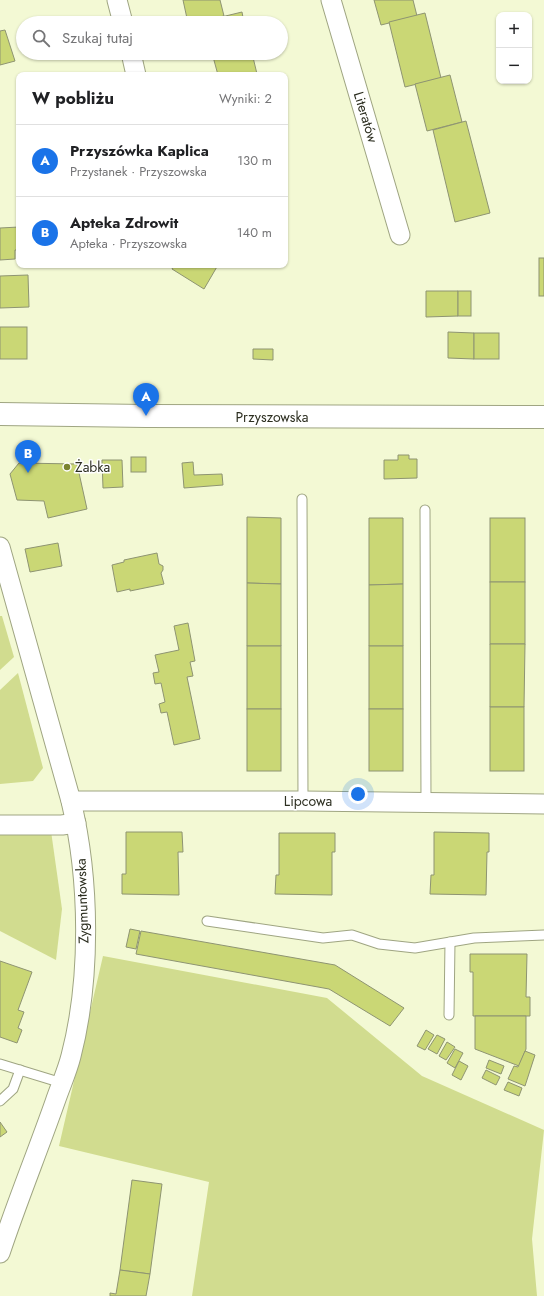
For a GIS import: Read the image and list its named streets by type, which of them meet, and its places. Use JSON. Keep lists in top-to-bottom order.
{
  "streets": {
    "street": [
      "Literatów",
      "Przyszowska",
      "Lipcowa",
      "Zygmuntowska"
    ]
  },
  "crossings": [
    ["Lipcowa", "Zygmuntowska"]
  ],
  "places": ["Żabka"],
  "page": {
    "map_buttons": ["+", "−"],
    "search": "Szukaj tutaj",
    "heading": ["W pobliżu", "Wyniki: 2"],
    "list": [
      {
        "mark": "A",
        "name": "Przyszówka Kaplica",
        "note": "Przystanek · Przyszowska",
        "value": "130 m"
      },
      {
        "mark": "B",
        "name": "Apteka Zdrowit",
        "note": "Apteka · Przyszowska",
        "value": "140 m"
      }
    ],
    "pins": ["A", "B"]
  }
}
